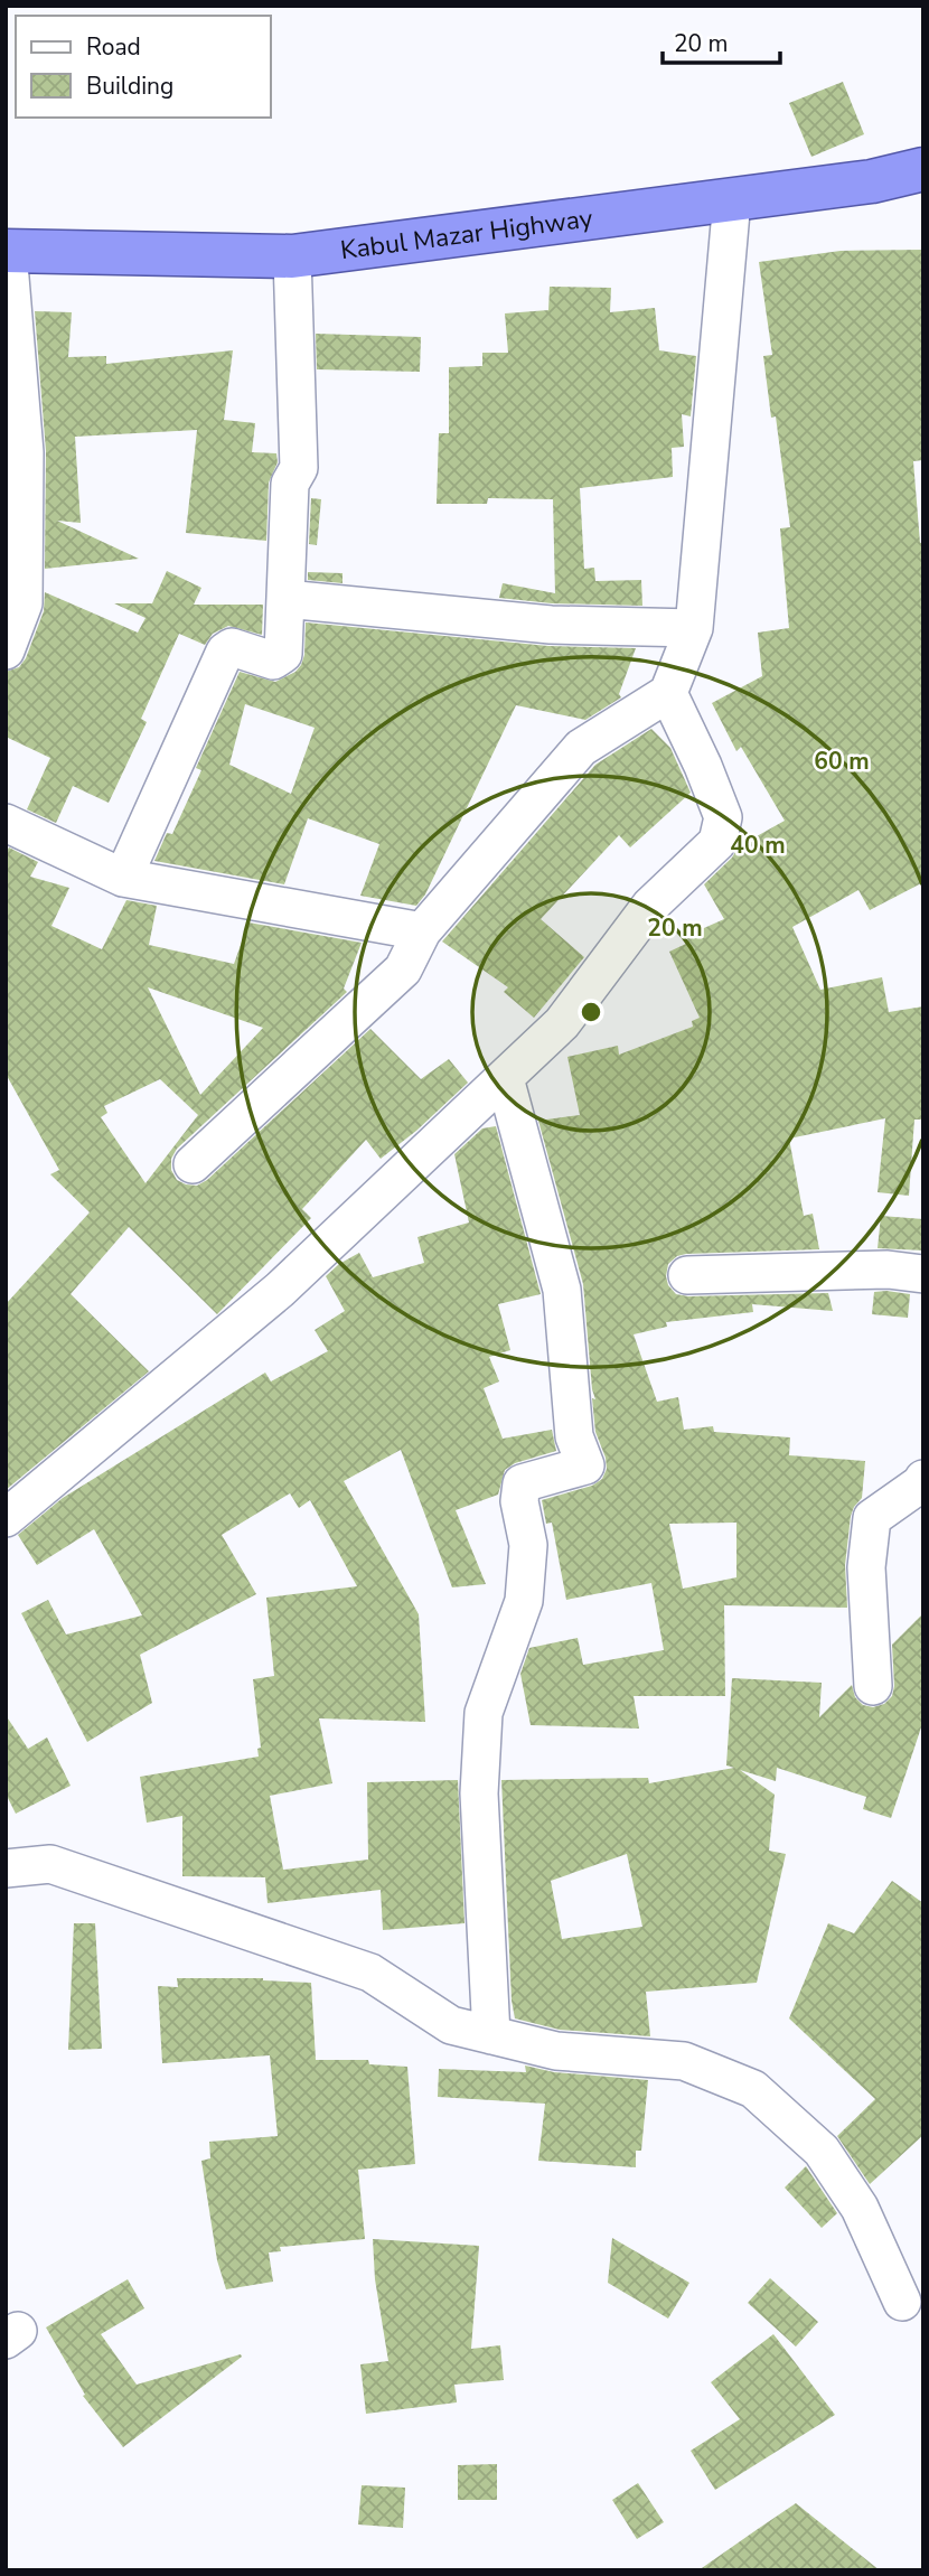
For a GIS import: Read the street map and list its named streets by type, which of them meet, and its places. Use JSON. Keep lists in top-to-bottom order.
{
  "streets": {
    "highway": ["Kabul Mazar Highway"]
  },
  "legend": ["Road", "Building"],
  "scale_bar": "20 m",
  "rings": ["60 m", "40 m", "20 m"]
}
